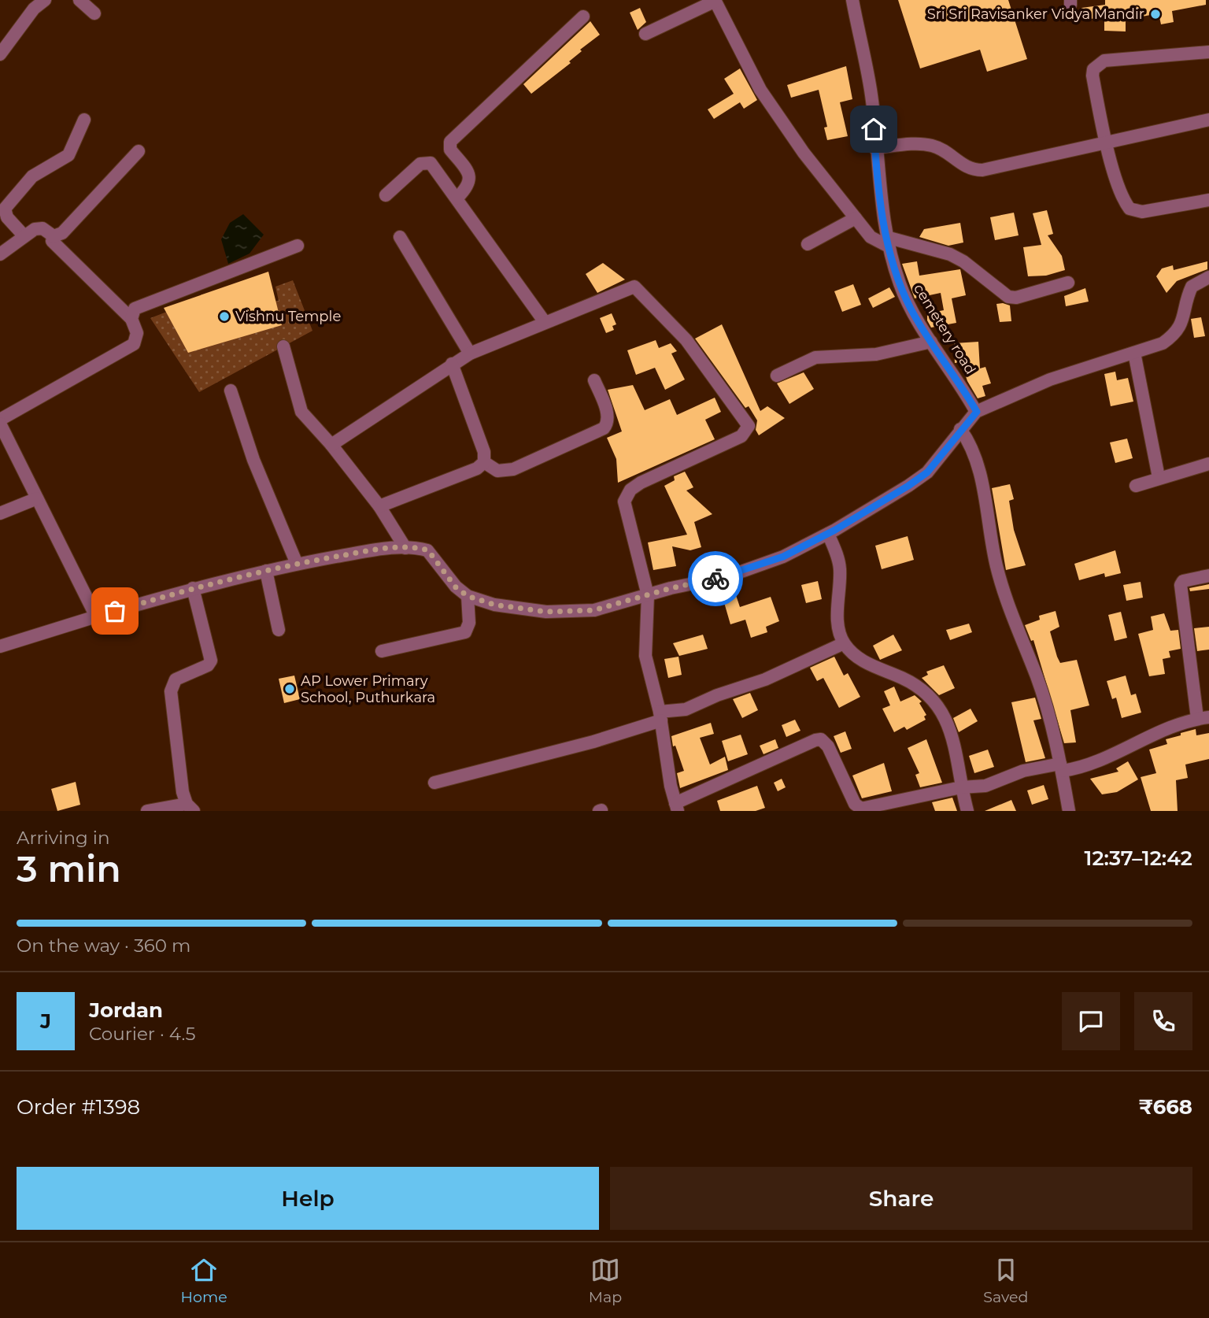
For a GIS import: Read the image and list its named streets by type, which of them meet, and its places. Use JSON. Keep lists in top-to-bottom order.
{
  "streets": {
    "street": ["cemetery road"]
  },
  "places": ["Sri Sri Ravisanker Vidya Mandir", "Vishnu Temple", "AP Lower Primary School, Puthurkara"],
  "page": {
    "heading": ["3 min", "Arriving in", "12:37–12:42"],
    "panel": [
      "Jordan",
      "Courier · 4.5",
      "Order #1398",
      "₹668"
    ],
    "bar": "On the way · 360 m",
    "round": "J",
    "buttons": ["Help", "Share"],
    "tabs": ["Home", "Map", "Saved"]
  }
}
